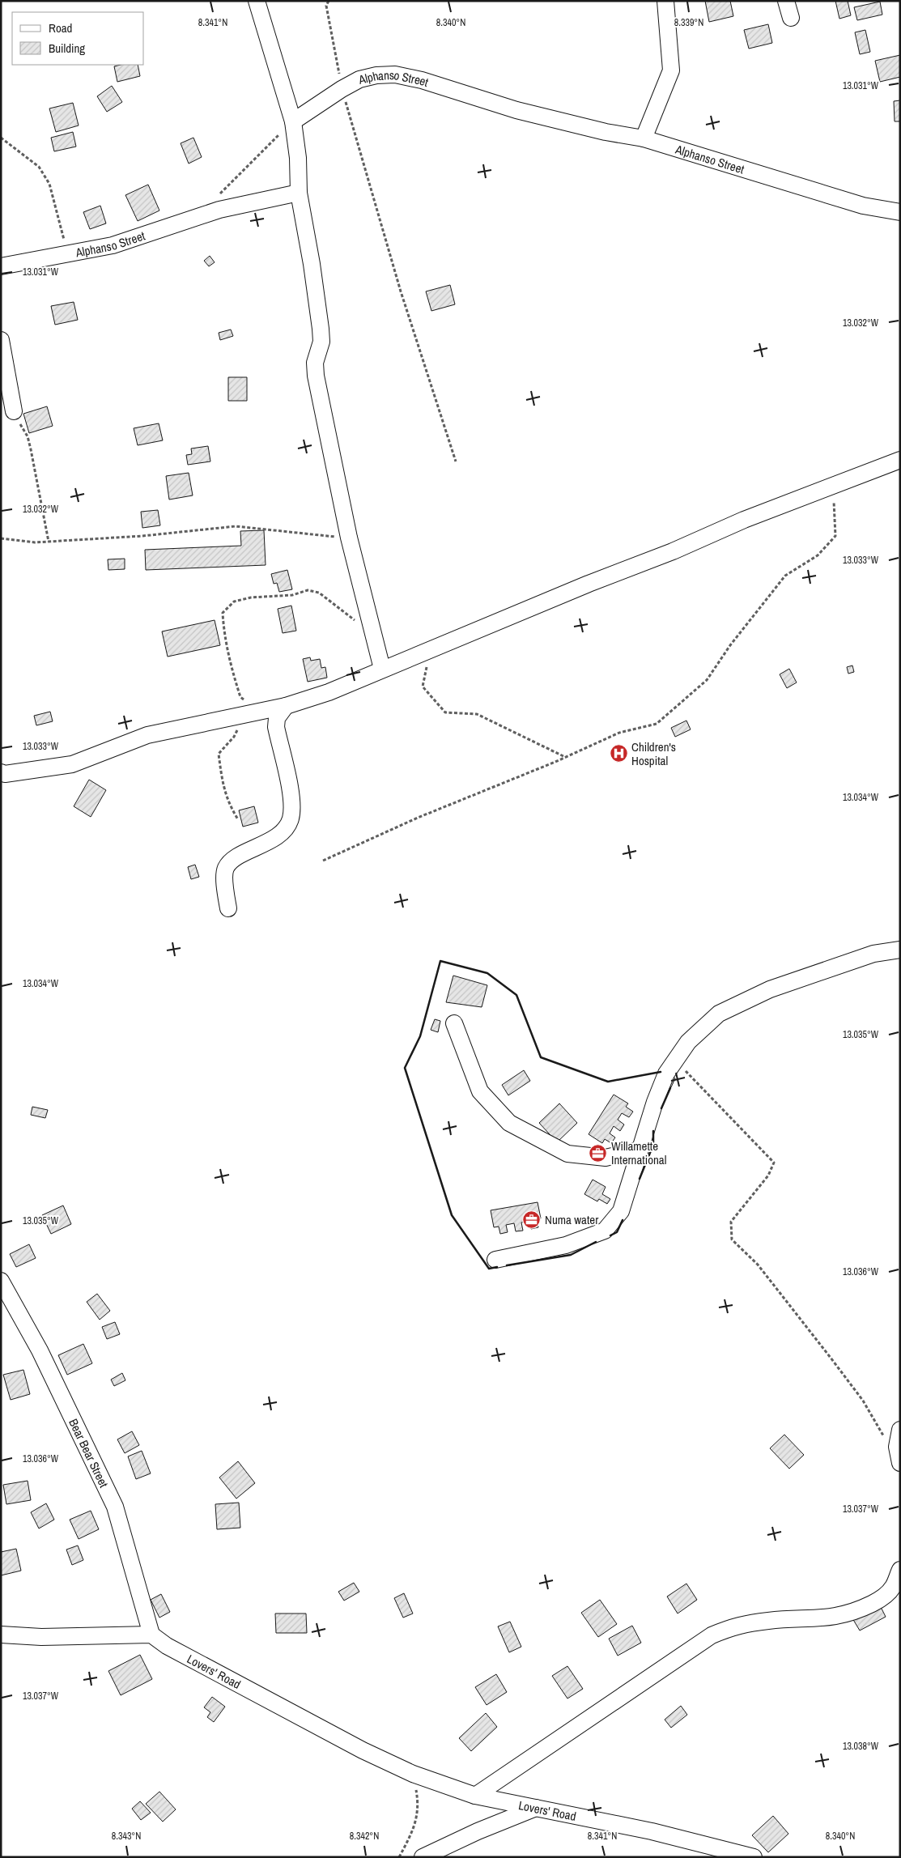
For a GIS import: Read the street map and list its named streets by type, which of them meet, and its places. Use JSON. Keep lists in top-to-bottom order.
{
  "streets": {
    "street": ["Alphanso Street", "Bear Bear Street", "Lovers' Road"]
  },
  "crossings": [
    ["Bear Bear Street", "Lovers' Road"]
  ],
  "places": {
    "hospital": ["Children's Hospital"],
    "office": ["Willamette International", "Numa water"]
  },
  "legend": ["Road", "Building"],
  "coordinates": [
    "8.341°N",
    "8.340°N",
    "8.339°N",
    "13.031°W",
    "13.032°W",
    "13.033°W",
    "13.034°W",
    "13.035°W",
    "13.036°W",
    "13.037°W",
    "13.038°W",
    "8.343°N",
    "8.342°N"
  ]
}
